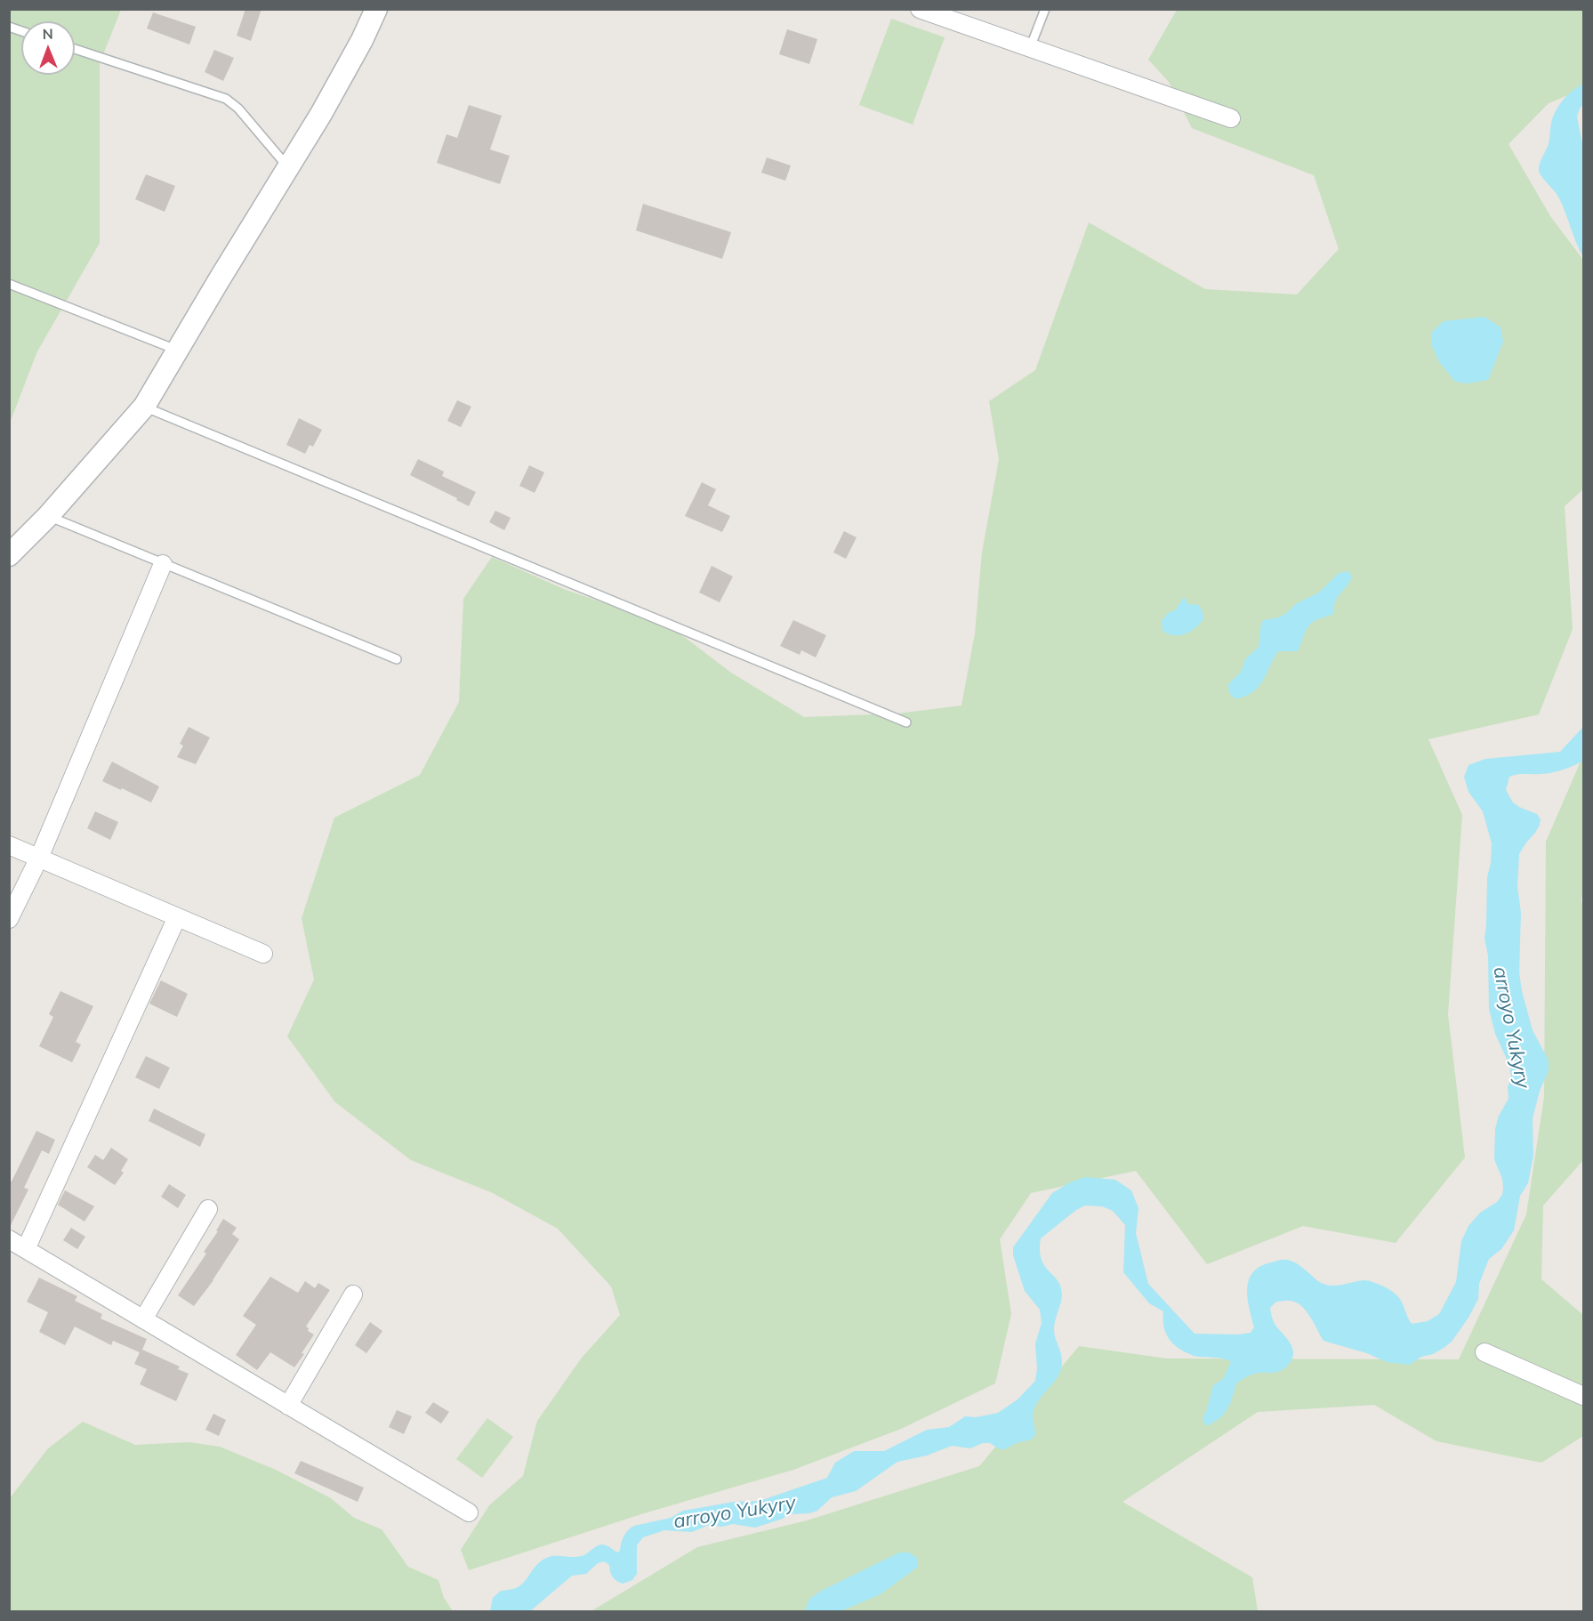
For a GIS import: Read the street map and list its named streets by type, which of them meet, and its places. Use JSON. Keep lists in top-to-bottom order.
{
  "water": ["arroyo Yukyry"],
  "north": "top"
}
